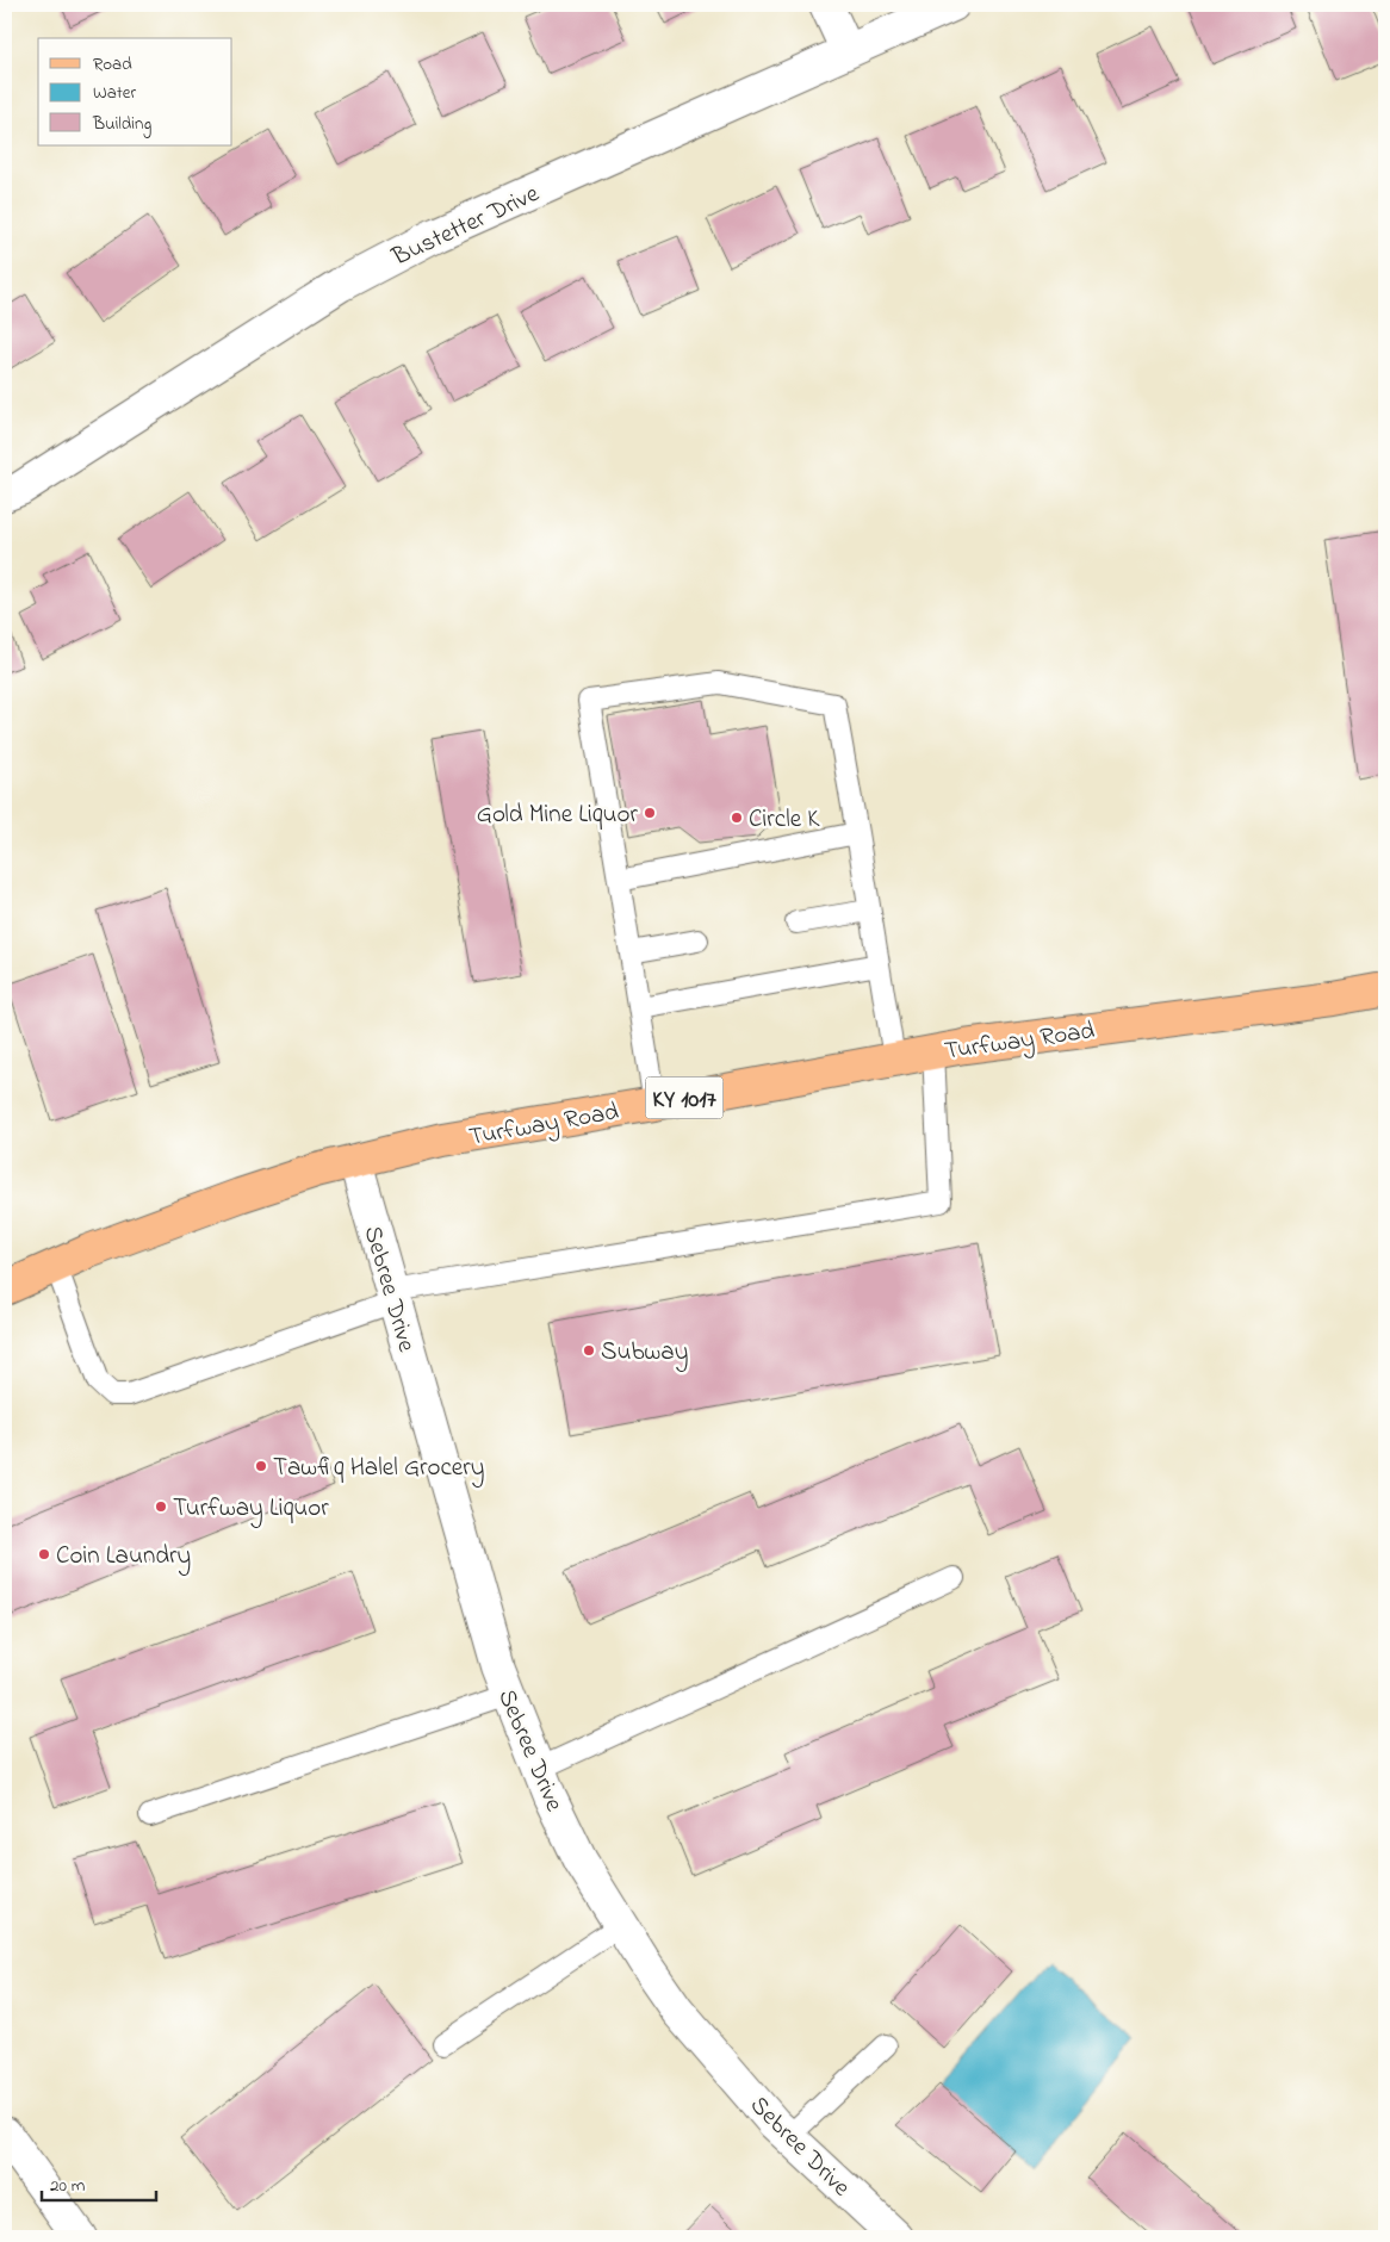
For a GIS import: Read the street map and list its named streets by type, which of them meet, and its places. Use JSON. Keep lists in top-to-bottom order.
{
  "streets": {
    "main road": ["Turfway Road", "KY 1017"],
    "street": ["Bustetter Drive", "Sebree Drive"]
  },
  "crossings": [
    ["Turfway Road", "Sebree Drive"]
  ],
  "places": [
    "Gold Mine Liquor",
    "Circle K",
    "Subway",
    "Tawfiq Halel Grocery",
    "Turfway Liquor",
    "Coin Laundry"
  ],
  "legend": ["Road", "Water", "Building"],
  "scale_bar": "20 m"
}
